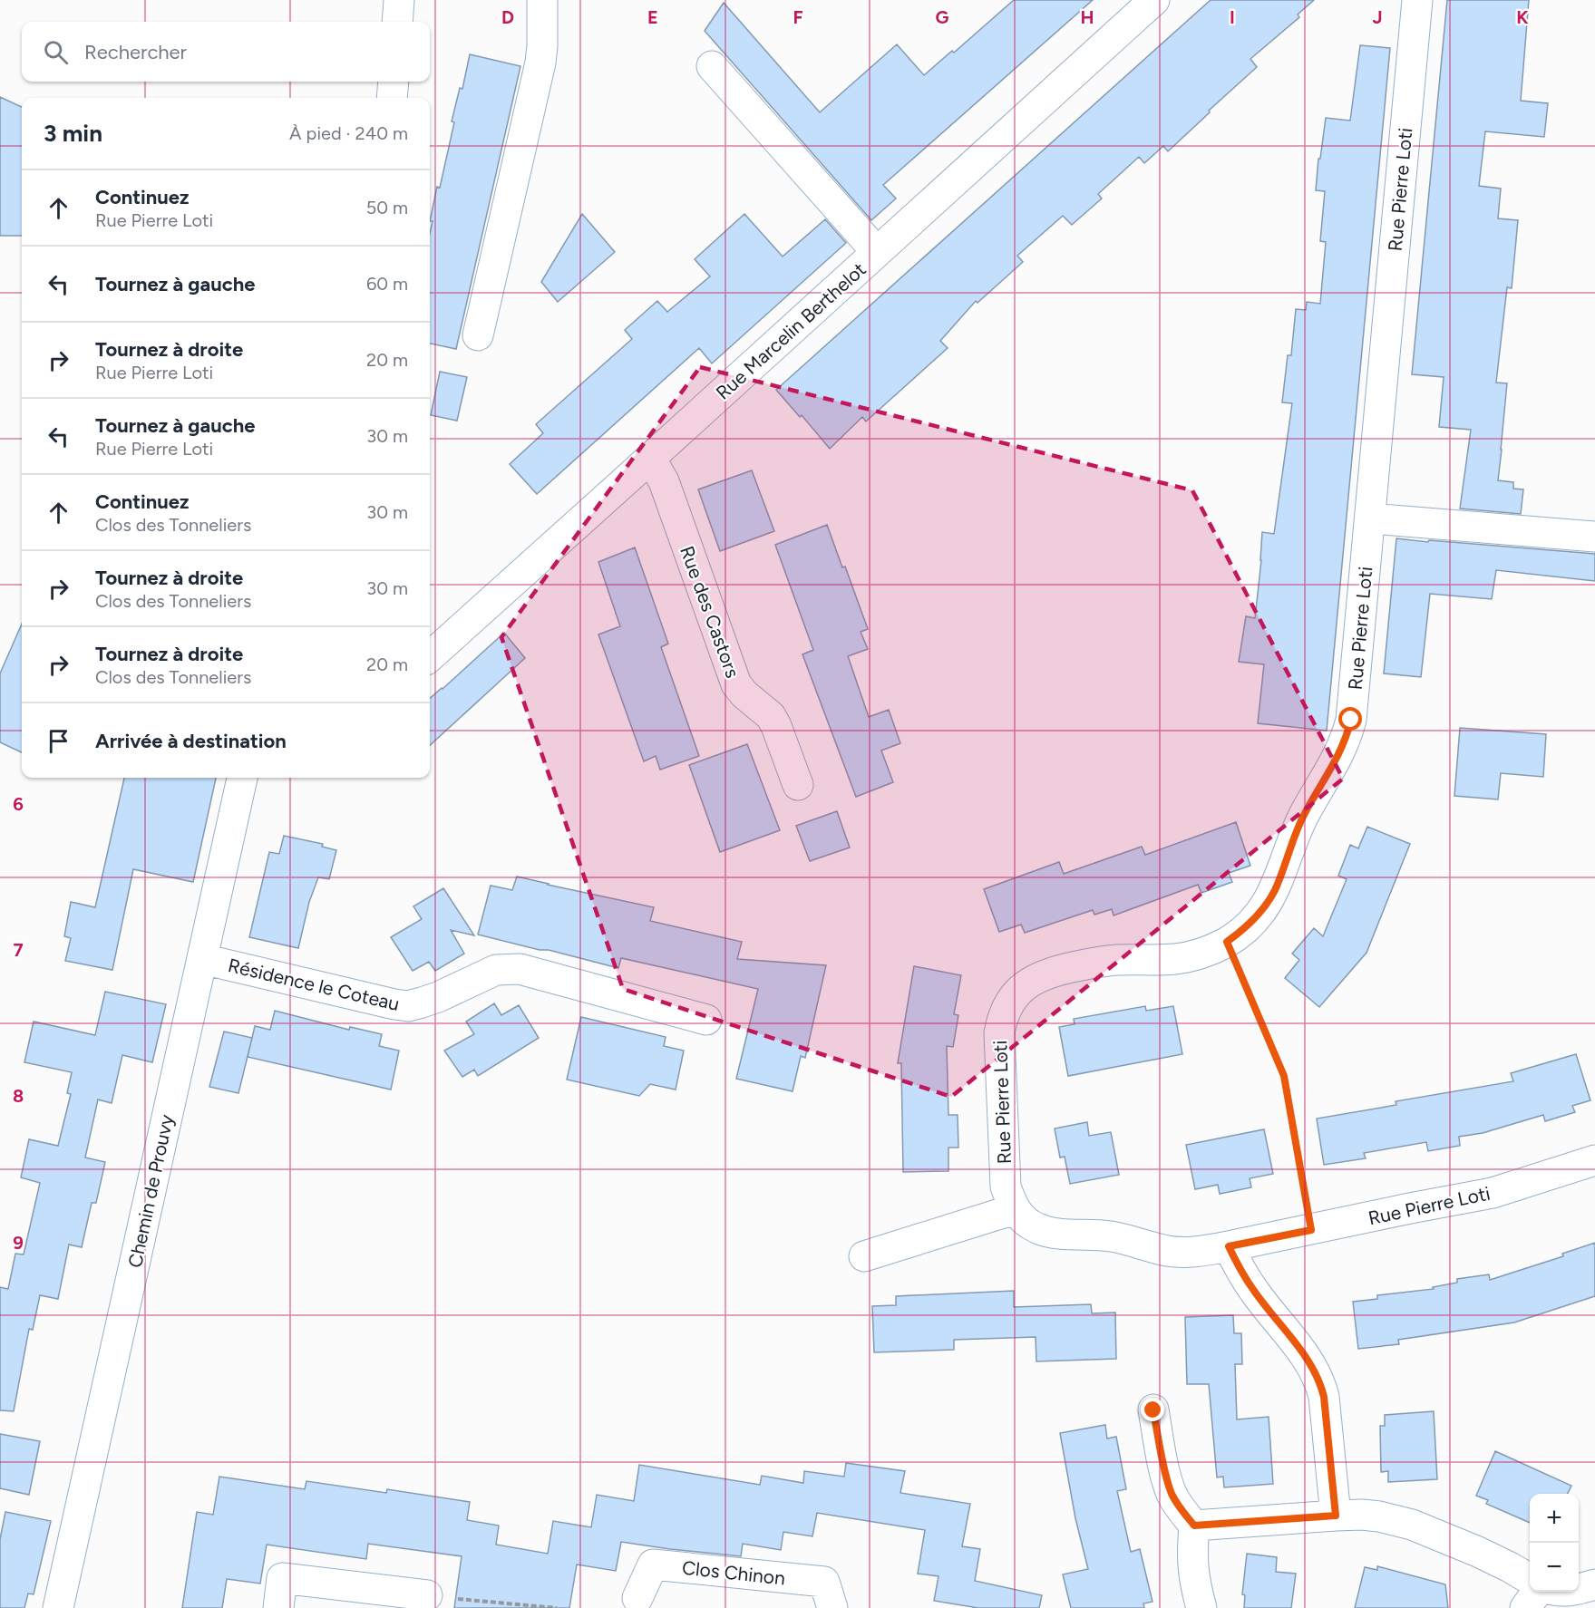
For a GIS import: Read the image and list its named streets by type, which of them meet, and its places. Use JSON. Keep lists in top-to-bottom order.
{
  "streets": {
    "street": [
      "Rue Pierre Loti",
      "Rue Marcelin Berthelot",
      "Rue des Castors",
      "Résidence le Coteau",
      "Chemin de Prouvy",
      "Clos Chinon"
    ]
  },
  "crossings": [
    ["Rue Marcelin Berthelot", "Rue des Castors"],
    ["Résidence le Coteau", "Chemin de Prouvy"]
  ],
  "page": {
    "search": "Rechercher",
    "heading": ["3 min", "À pied · 240 m"],
    "list": [
      ["Continuez", "Rue Pierre Loti", "50 m"],
      ["Tournez à gauche", "60 m"],
      ["Tournez à droite", "Rue Pierre Loti", "20 m"],
      ["Tournez à gauche", "Rue Pierre Loti", "30 m"],
      ["Continuez", "Clos des Tonneliers", "30 m"],
      ["Tournez à droite", "Clos des Tonneliers", "30 m"],
      ["Tournez à droite", "Clos des Tonneliers", "20 m"],
      "Arrivée à destination"
    ],
    "map_buttons": ["+", "−"]
  },
  "grid": {
    "columns": [
      "D",
      "E",
      "F",
      "G",
      "H",
      "I",
      "J",
      "K"
    ],
    "rows": [
      "6",
      "7",
      "8",
      "9"
    ]
  }
}
